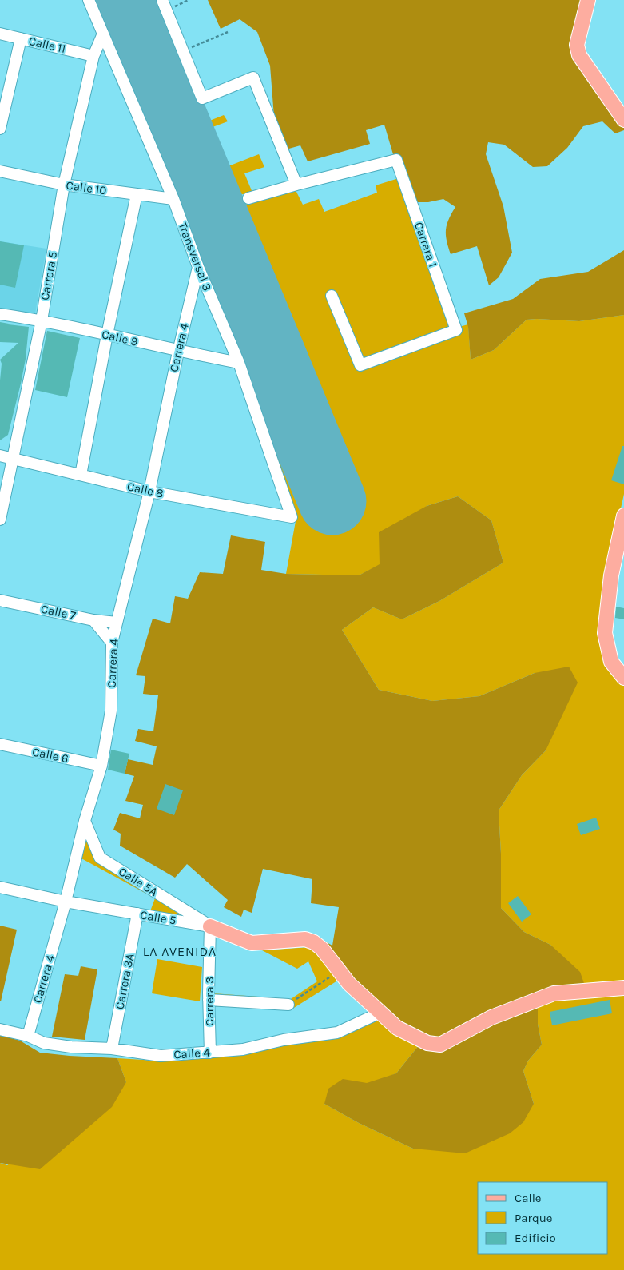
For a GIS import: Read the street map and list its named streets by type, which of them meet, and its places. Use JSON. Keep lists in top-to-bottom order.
{
  "streets": {
    "main road": ["Calle 5"],
    "street": [
      "Calle 11",
      "Calle 10",
      "Carrera 1",
      "Transversal 3",
      "Carrera 5",
      "Calle 9",
      "Carrera 4",
      "Calle 8",
      "Calle 7",
      "Calle 6",
      "Calle 5A",
      "Carrera 3A",
      "Carrera 3",
      "Calle 4"
    ]
  },
  "crossings": [
    ["Calle 11", "Carrera 5"],
    ["Calle 10", "Transversal 3"],
    ["Calle 10", "Carrera 5"],
    ["Transversal 3", "Carrera 5"],
    ["Transversal 3", "Calle 9"],
    ["Transversal 3", "Carrera 4"],
    ["Transversal 3", "Calle 8"],
    ["Carrera 5", "Calle 9"],
    ["Carrera 5", "Calle 8"],
    ["Calle 9", "Carrera 4"],
    ["Carrera 4", "Calle 8"],
    ["Carrera 4", "Calle 7"],
    ["Carrera 4", "Calle 6"],
    ["Carrera 4", "Calle 5A"],
    ["Carrera 4", "Calle 5"],
    ["Carrera 4", "Calle 4"],
    ["Calle 5A", "Calle 5"],
    ["Calle 5A", "Carrera 3"],
    ["Calle 5", "Carrera 3A"],
    ["Calle 5", "Carrera 3"],
    ["Carrera 3A", "Calle 4"],
    ["Carrera 3", "Calle 4"]
  ],
  "districts": ["LA AVENIDA"],
  "legend": ["Calle", "Parque", "Edificio"]
}
